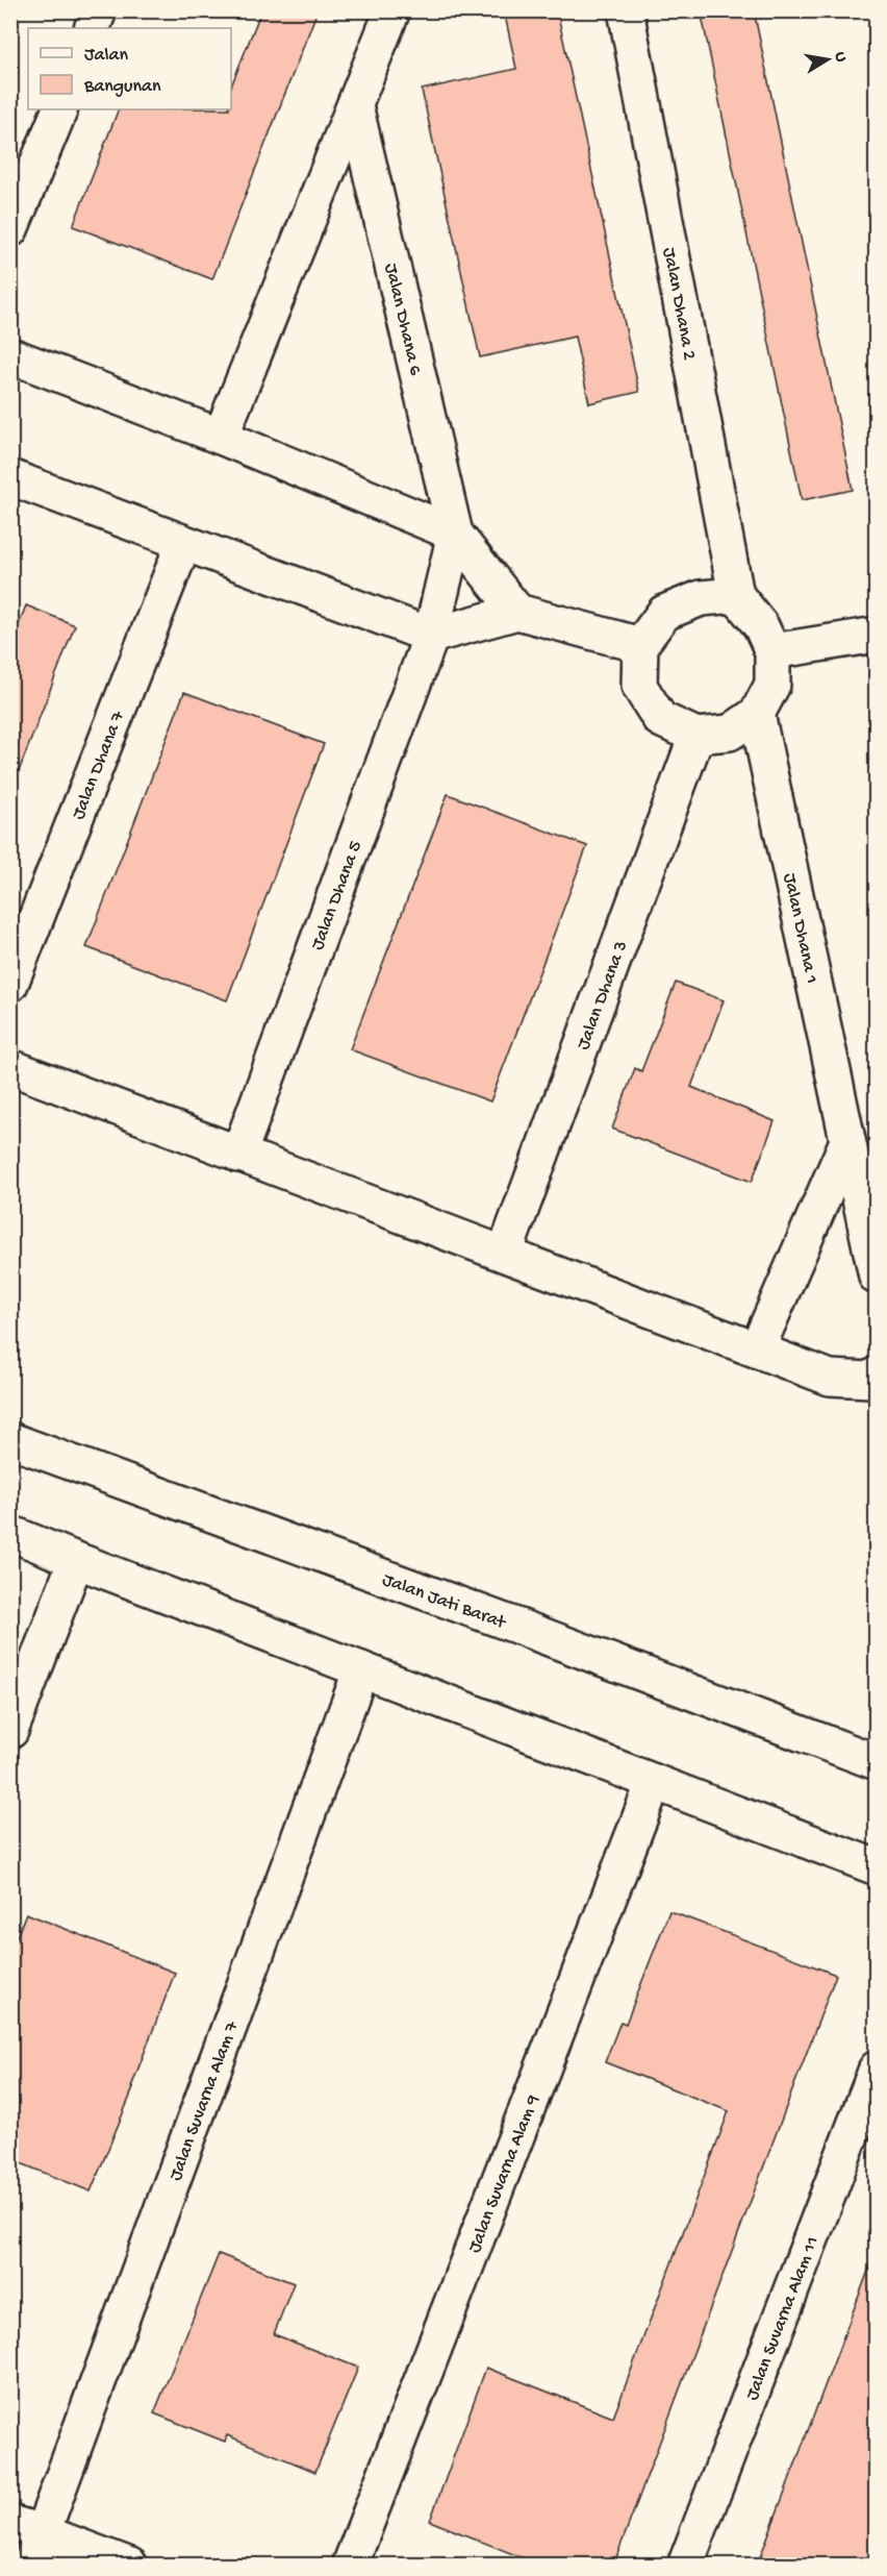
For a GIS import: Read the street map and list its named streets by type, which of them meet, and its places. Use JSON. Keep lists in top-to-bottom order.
{
  "streets": {
    "street": [
      "Jalan Dhana 2",
      "Jalan Dhana 6",
      "Jalan Dhana 7",
      "Jalan Dhana 5",
      "Jalan Dhana 1",
      "Jalan Dhana 3",
      "Jalan Jati Barat",
      "Jalan Suvarna Alam 7",
      "Jalan Suvarna Alam 9",
      "Jalan Suvarna Alam 11"
    ]
  },
  "crossings": [
    ["Jalan Dhana 2", "Jalan Dhana 1"],
    ["Jalan Dhana 2", "Jalan Dhana 3"],
    ["Jalan Dhana 6", "Jalan Dhana 5"],
    ["Jalan Dhana 1", "Jalan Dhana 3"]
  ],
  "legend": ["Jalan", "Bangunan"],
  "north": "right"
}
